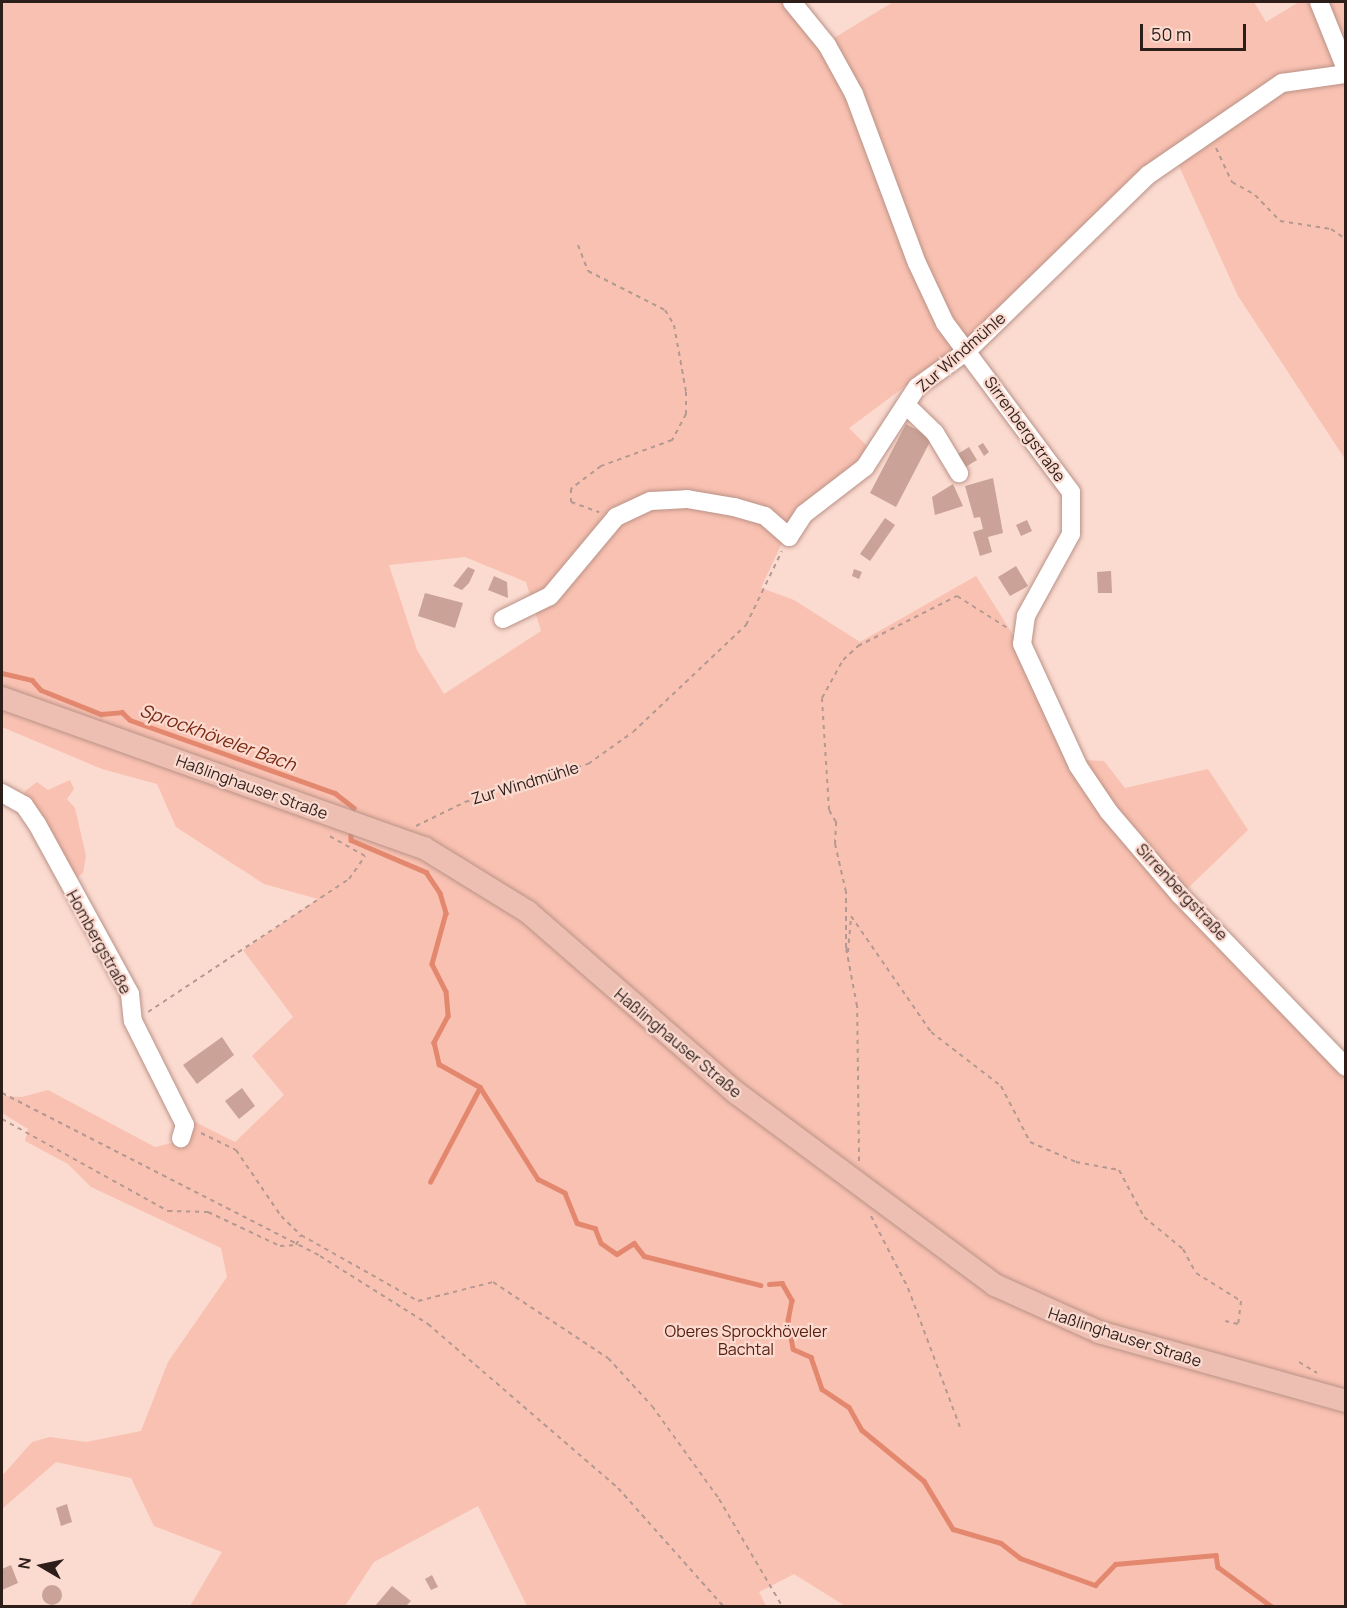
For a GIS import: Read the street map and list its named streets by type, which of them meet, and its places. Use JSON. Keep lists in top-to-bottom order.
{
  "streets": {
    "main road": ["Haßlinghauser Straße"],
    "street": ["Zur Windmühle", "Sirrenbergstraße", "Hombergstraße"]
  },
  "crossings": [
    ["Zur Windmühle", "Sirrenbergstraße"],
    ["Zur Windmühle", "Haßlinghauser Straße"]
  ],
  "water": ["Sprockhöveler Bach"],
  "parks": ["Oberes Sprockhöveler Bachtal"],
  "scale_bar": "50 m",
  "north": "left"
}
